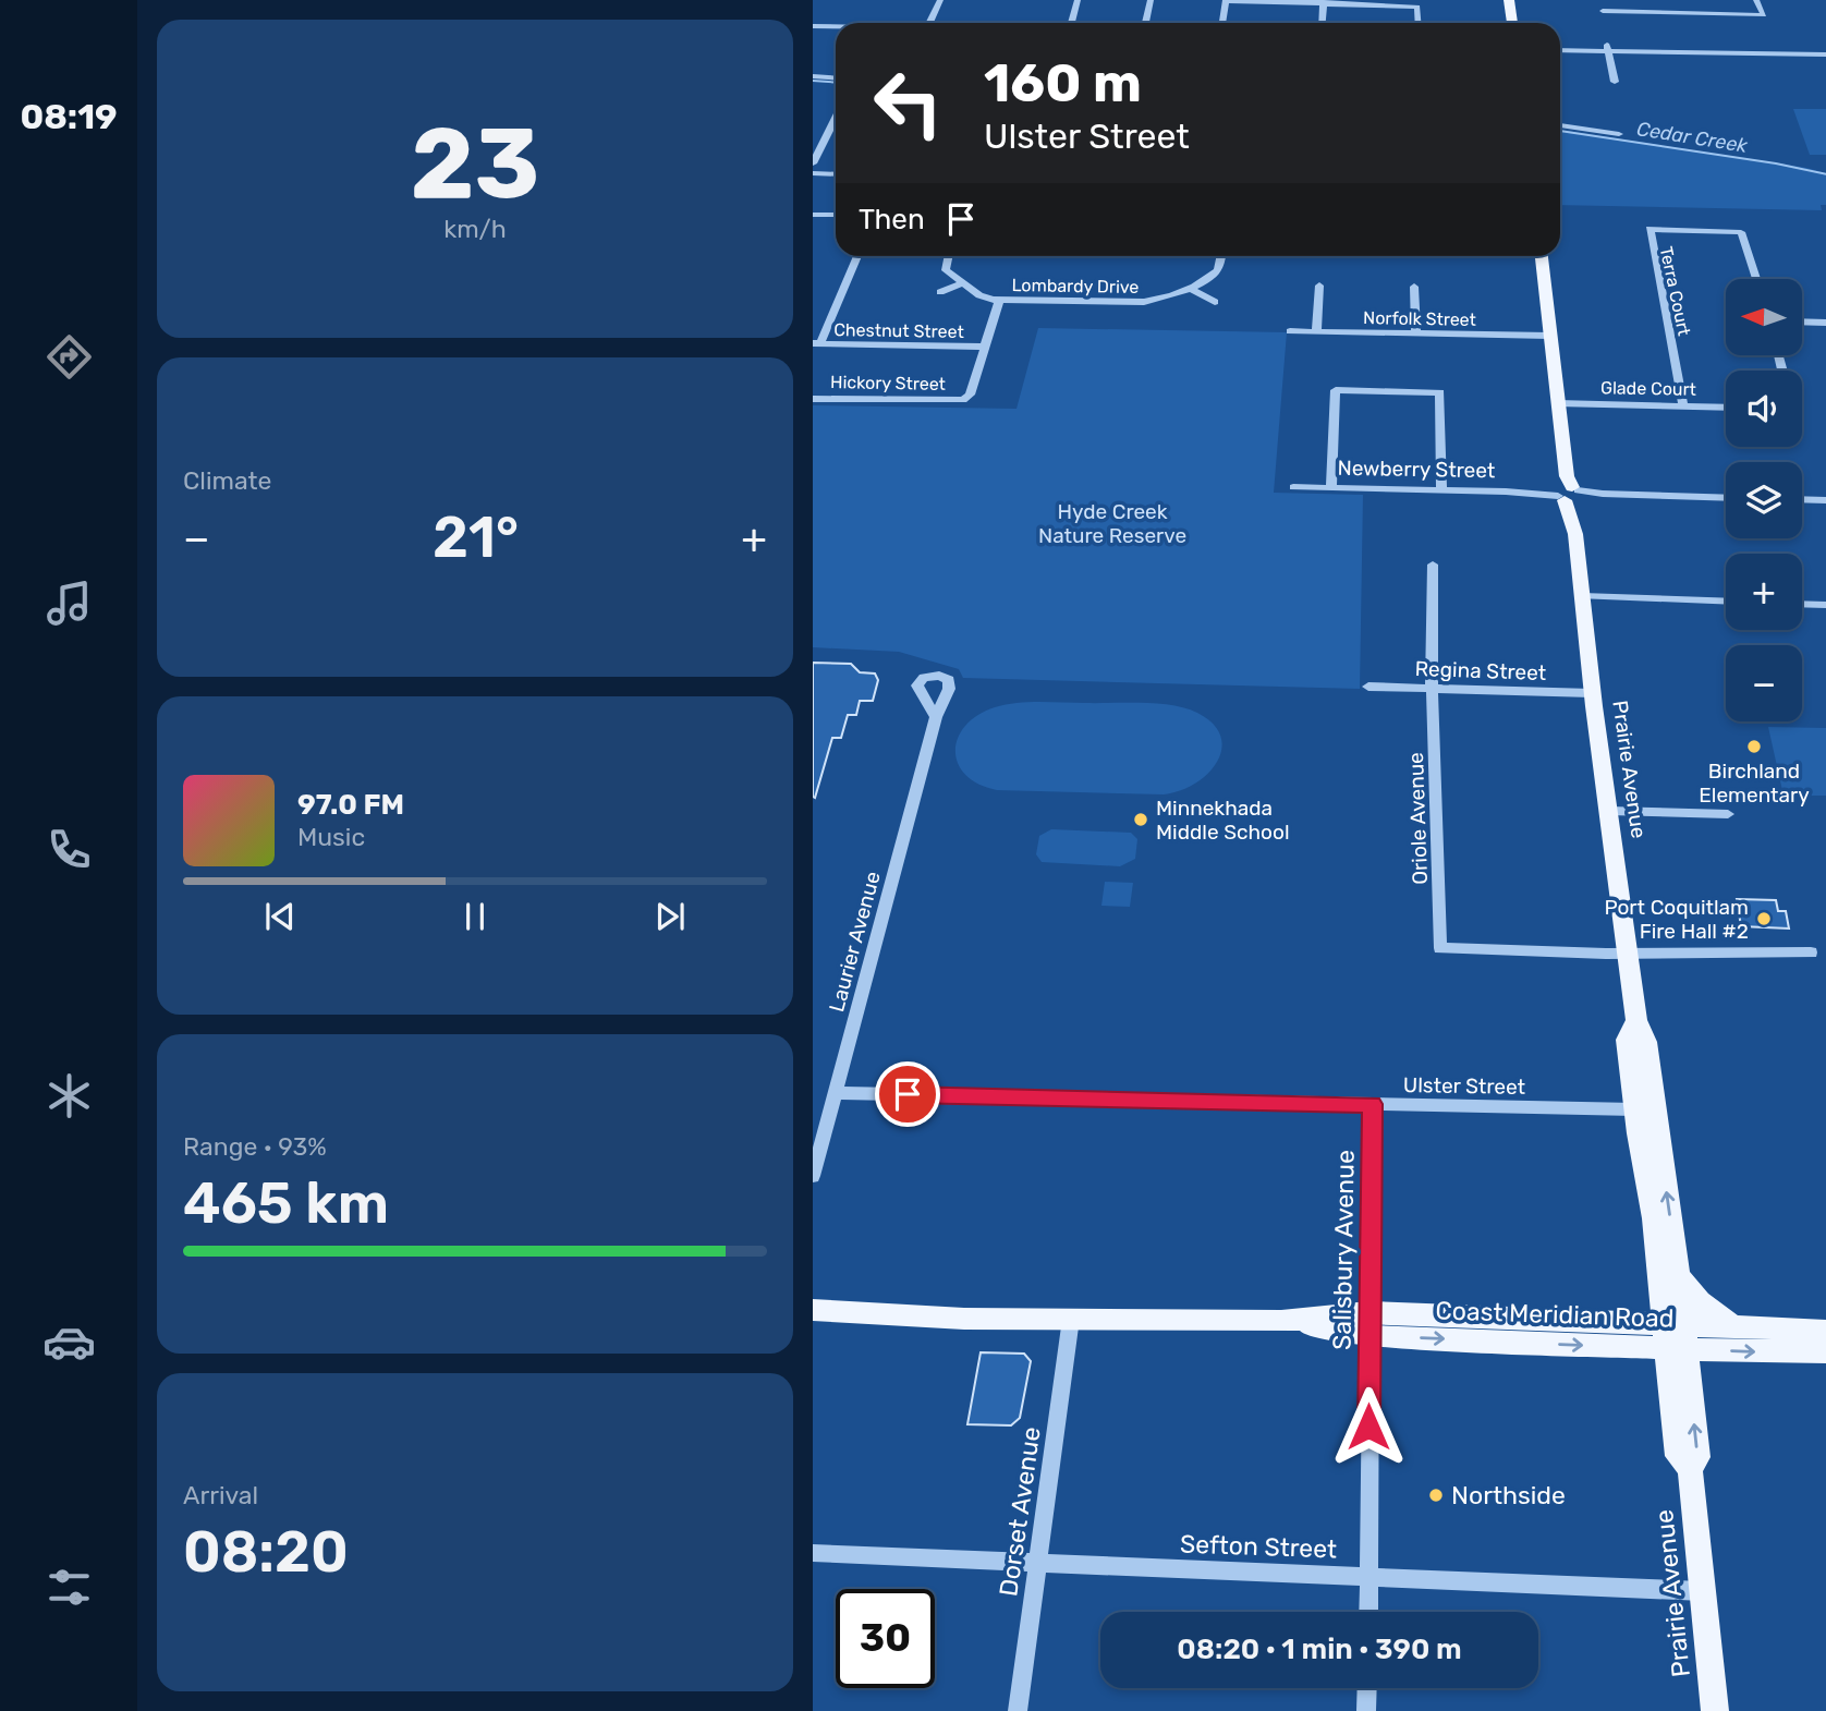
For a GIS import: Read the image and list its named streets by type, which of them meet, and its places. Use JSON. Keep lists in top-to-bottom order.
{
  "streets": {
    "main road": ["Prairie Avenue", "Coast Meridian Road"],
    "street": [
      "Lombardy Drive",
      "Terra Court",
      "Norfolk Street",
      "Chestnut Street",
      "Hickory Street",
      "Glade Court",
      "Newberry Street",
      "Regina Street",
      "Oriole Avenue",
      "Laurier Avenue",
      "Ulster Street",
      "Salisbury Avenue",
      "Dorset Avenue",
      "Sefton Street"
    ]
  },
  "crossings": [
    ["Terra Court", "Glade Court"],
    ["Norfolk Street", "Prairie Avenue"],
    ["Chestnut Street", "Hickory Street"],
    ["Glade Court", "Prairie Avenue"],
    ["Newberry Street", "Prairie Avenue"],
    ["Regina Street", "Prairie Avenue"],
    ["Regina Street", "Oriole Avenue"],
    ["Prairie Avenue", "Oriole Avenue"],
    ["Prairie Avenue", "Ulster Street"],
    ["Prairie Avenue", "Coast Meridian Road"],
    ["Prairie Avenue", "Sefton Street"],
    ["Laurier Avenue", "Ulster Street"],
    ["Ulster Street", "Salisbury Avenue"],
    ["Salisbury Avenue", "Coast Meridian Road"],
    ["Salisbury Avenue", "Sefton Street"],
    ["Coast Meridian Road", "Dorset Avenue"],
    ["Dorset Avenue", "Sefton Street"]
  ],
  "water": ["Cedar Creek"],
  "parks": ["Hyde Creek Nature Reserve"],
  "places": [
    "Birchland Elementary",
    "Minnekhada Middle School",
    "Port Coquitlam Fire Hall #2",
    "Northside"
  ],
  "north": "left",
  "page": {
    "tabs": "08:19",
    "tile": [
      ["23", "km/h"],
      "Climate",
      ["Range · 93%", "465 km"],
      ["Arrival", "08:20"]
    ],
    "turn": ["160 m", "Ulster Street"],
    "then": "Then",
    "map_buttons": ["+", "−"],
    "heat": ["−", "21°", "+"],
    "song": ["97.0 FM", "Music"],
    "limit": "30",
    "trip": "08:20 · 1 min · 390 m"
  }
}
